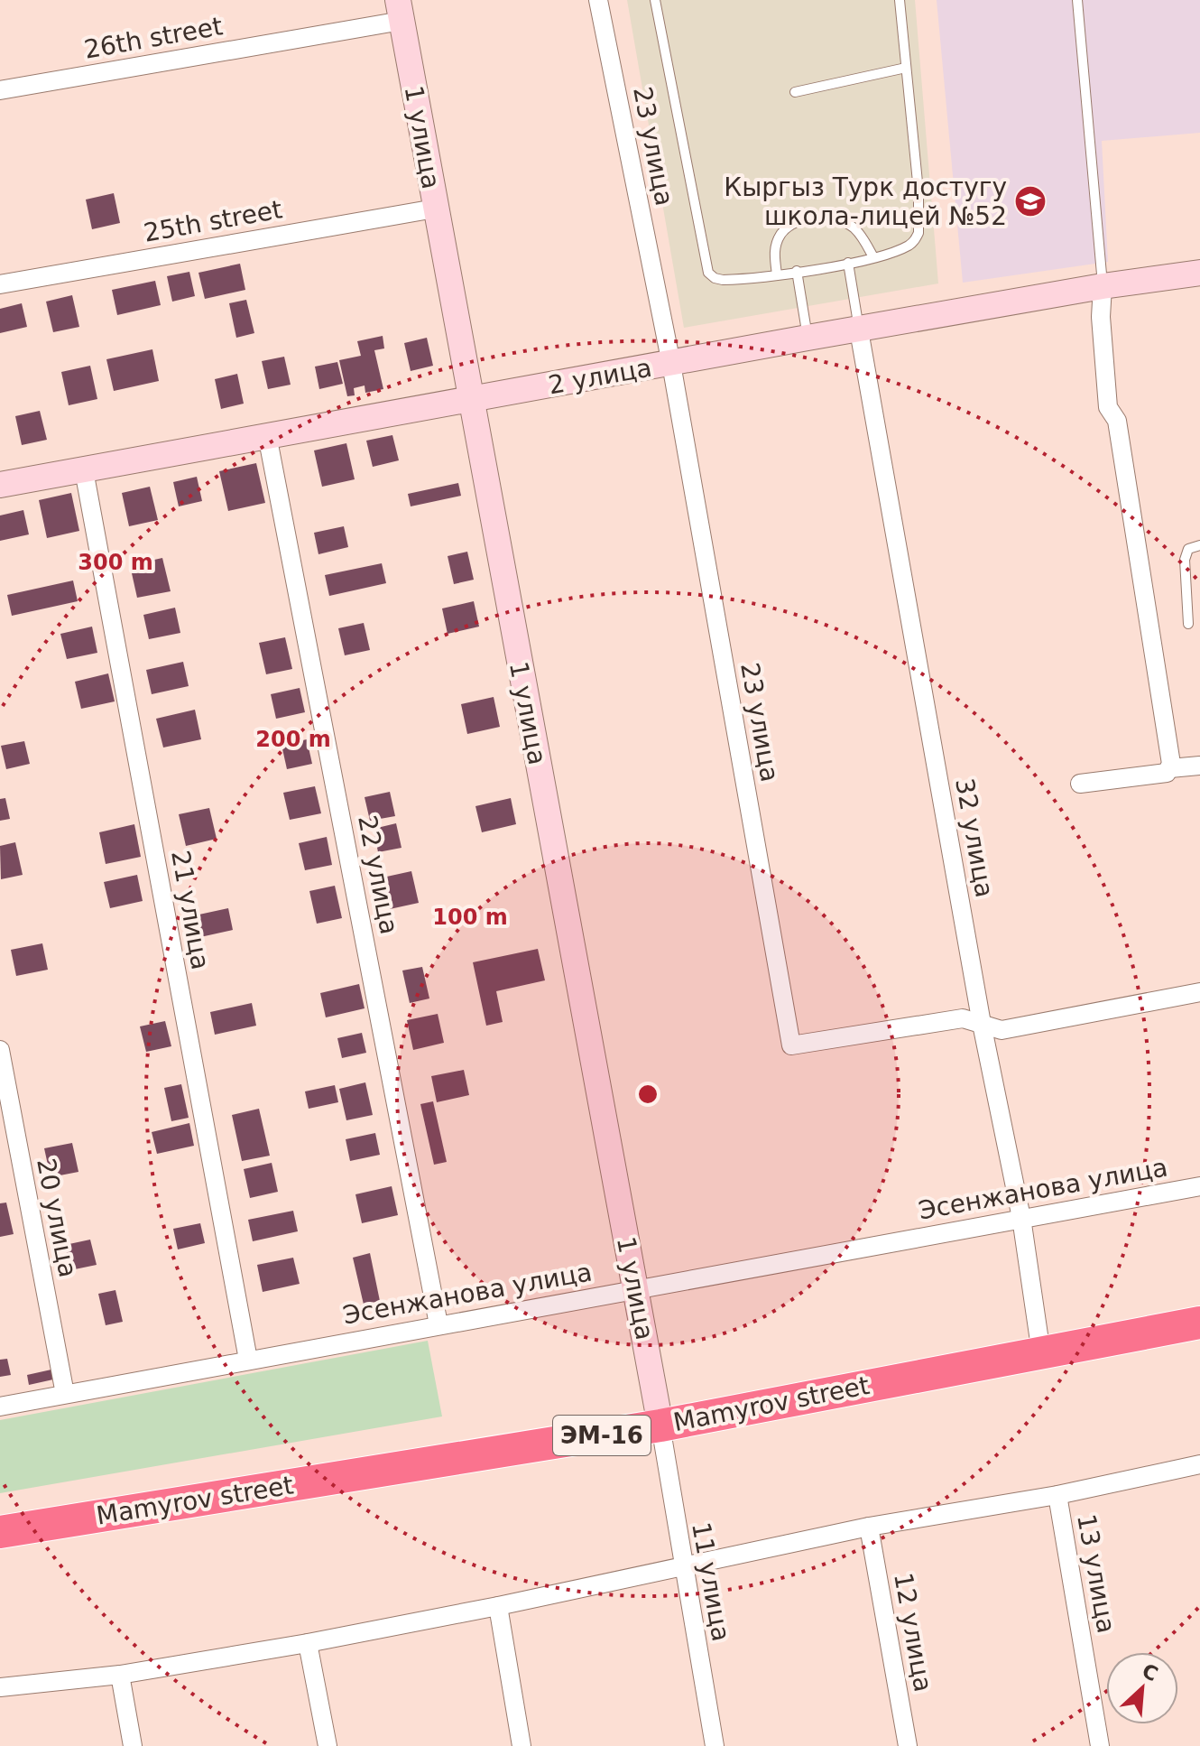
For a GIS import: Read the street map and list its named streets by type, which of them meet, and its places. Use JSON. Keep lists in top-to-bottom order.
{
  "streets": {
    "highway": ["Mamyrov street", "ЭМ-16"],
    "street": [
      "26th street",
      "1 улица",
      "23 улица",
      "25th street",
      "2 улица",
      "32 улица",
      "22 улица",
      "21 улица",
      "Эсенжанова улица",
      "20 улица",
      "13 улица",
      "11 улица",
      "12 улица"
    ]
  },
  "crossings": [
    ["26th street", "1 улица"],
    ["1 улица", "25th street"],
    ["1 улица", "2 улица"],
    ["1 улица", "Эсенжанова улица"],
    ["1 улица", "Mamyrov street"],
    ["1 улица", "11 улица"],
    ["23 улица", "2 улица"],
    ["23 улица", "32 улица"],
    ["2 улица", "32 улица"],
    ["2 улица", "22 улица"],
    ["2 улица", "21 улица"],
    ["32 улица", "Эсенжанова улица"],
    ["32 улица", "Mamyrov street"],
    ["22 улица", "Эсенжанова улица"],
    ["21 улица", "Эсенжанова улица"],
    ["Эсенжанова улица", "20 улица"],
    ["Mamyrov street", "11 улица"]
  ],
  "places": {
    "school or university": ["Кыргыз Турк достугу школа-лицей №52"]
  },
  "north": "top right",
  "rings": ["300 m", "200 m", "100 m"]
}
